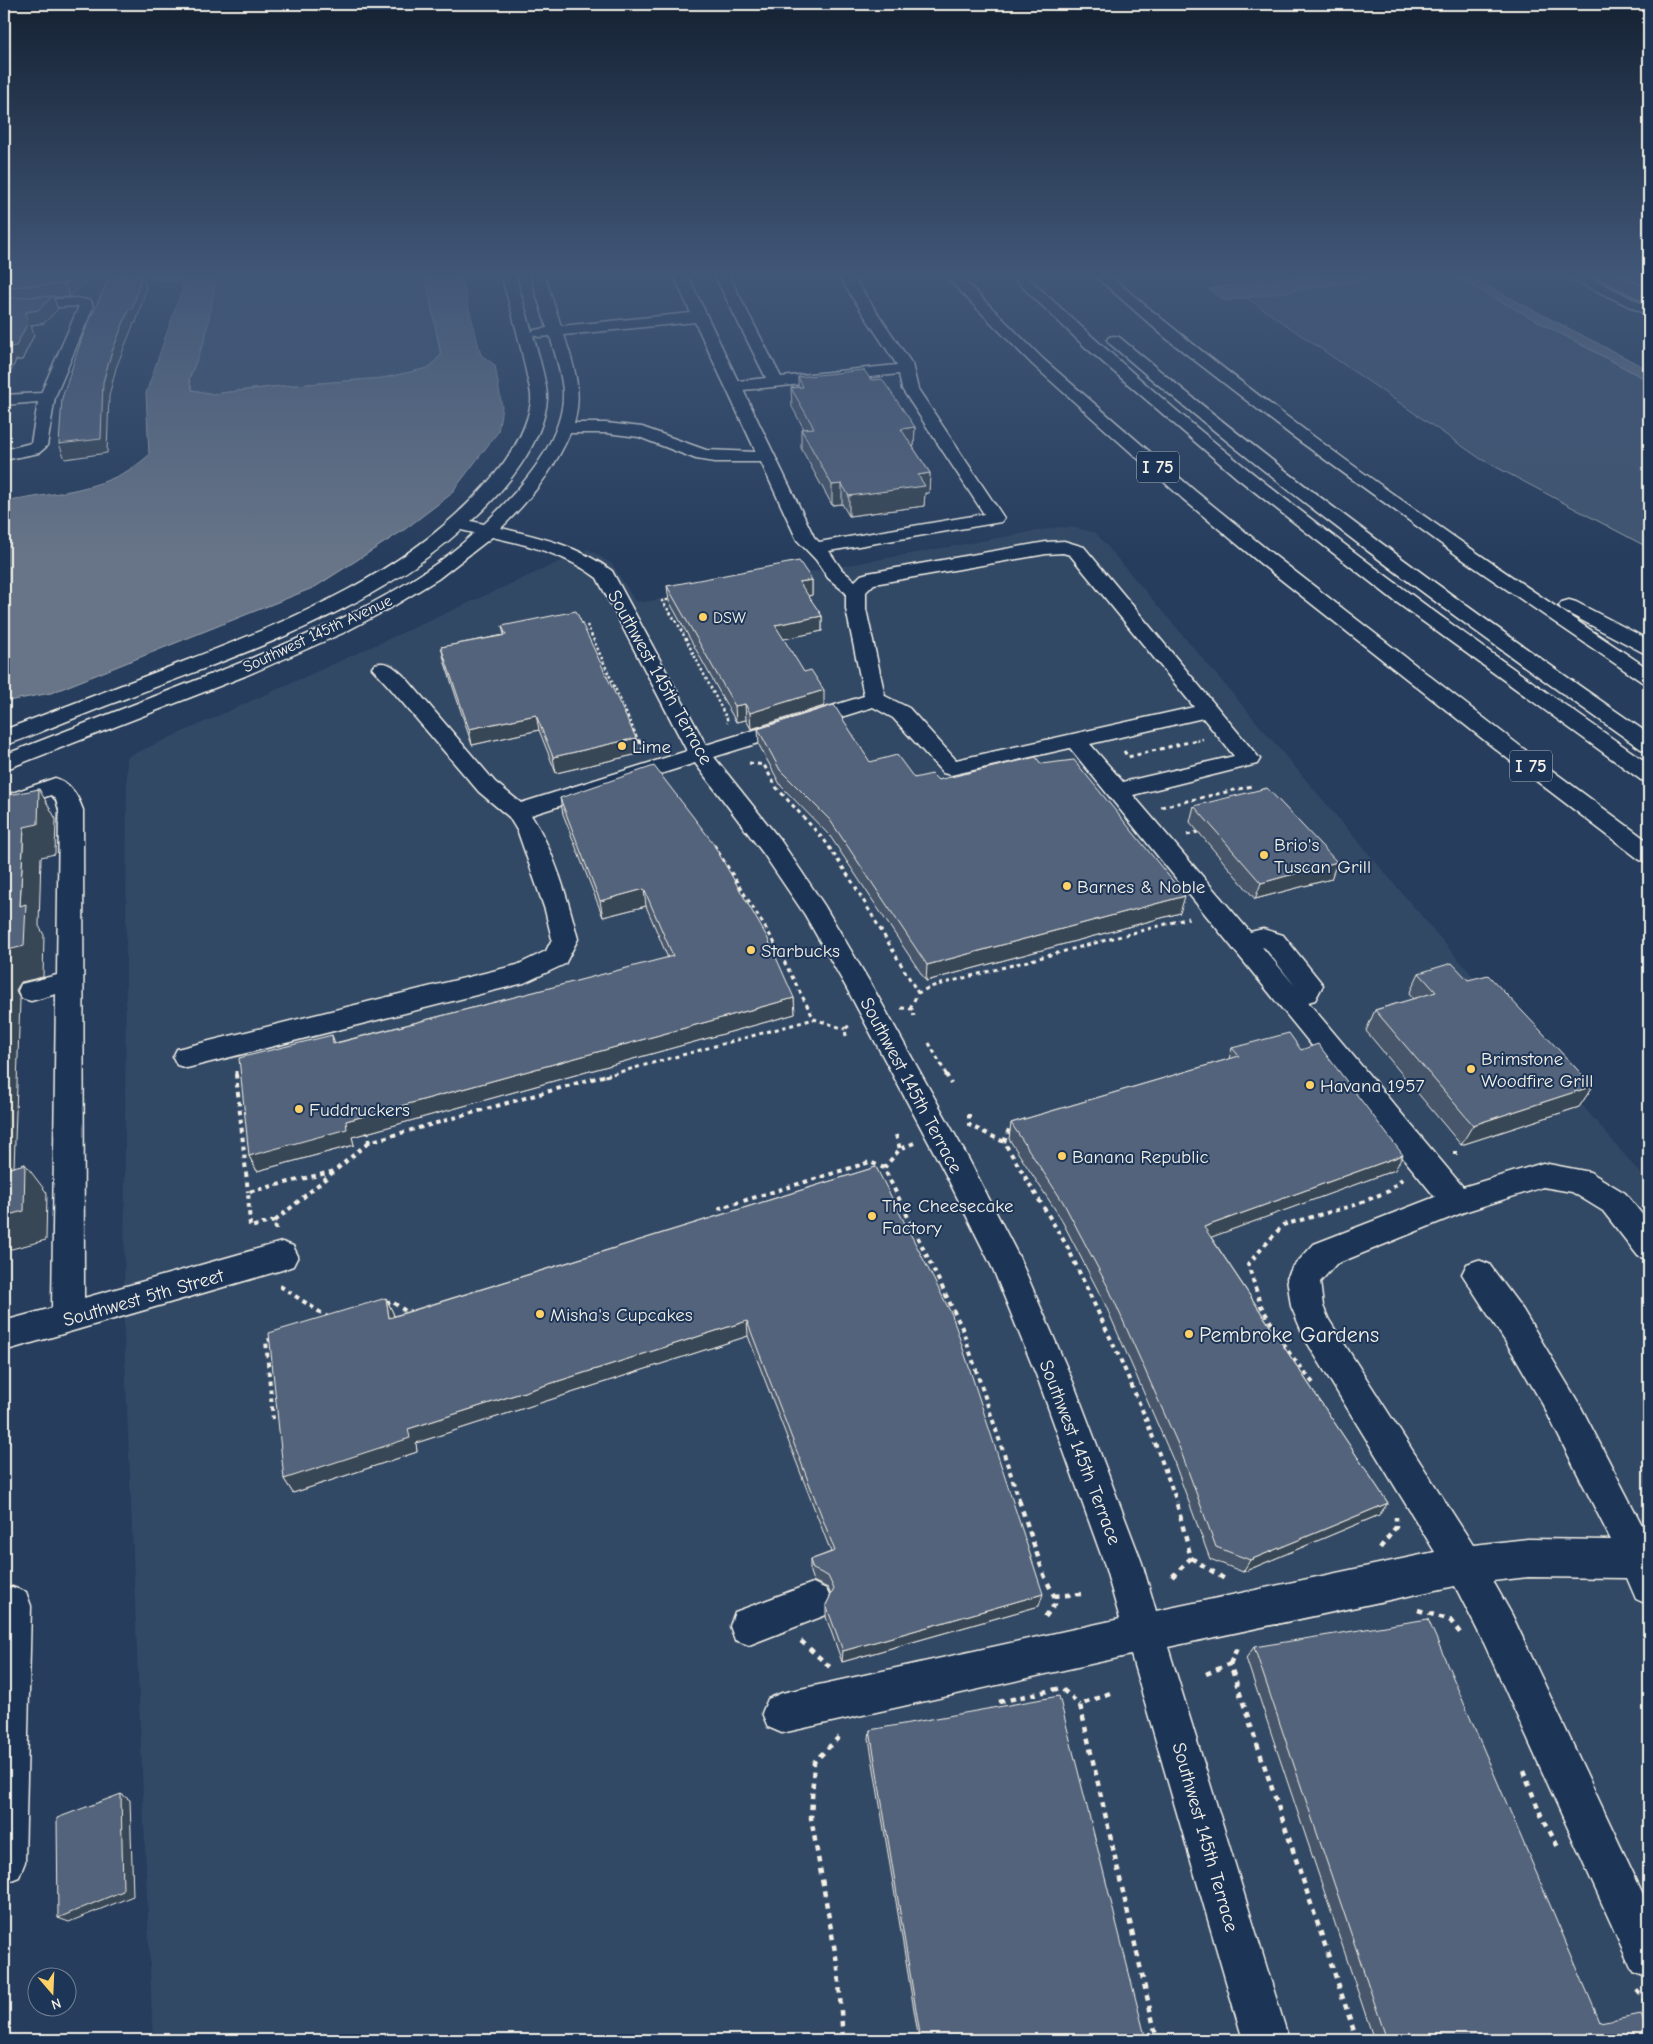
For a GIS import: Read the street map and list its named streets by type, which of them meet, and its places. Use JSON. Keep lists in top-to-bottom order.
{
  "streets": {
    "main road": [
      "I 75",
      "Southwest 145th Avenue",
      "Southwest 145th Terrace",
      "Southwest 5th Street"
    ]
  },
  "crossings": [
    ["Southwest 145th Avenue", "Southwest 145th Terrace"]
  ],
  "places": [
    "DSW",
    "Lime",
    "Brio's Tuscan Grill",
    "Barnes & Noble",
    "Starbucks",
    "Brimstone Woodfire Grill",
    "Havana 1957",
    "Fuddruckers",
    "Banana Republic",
    "The Cheesecake Factory",
    "Misha's Cupcakes",
    "Pembroke Gardens"
  ],
  "north": "bottom"
}
